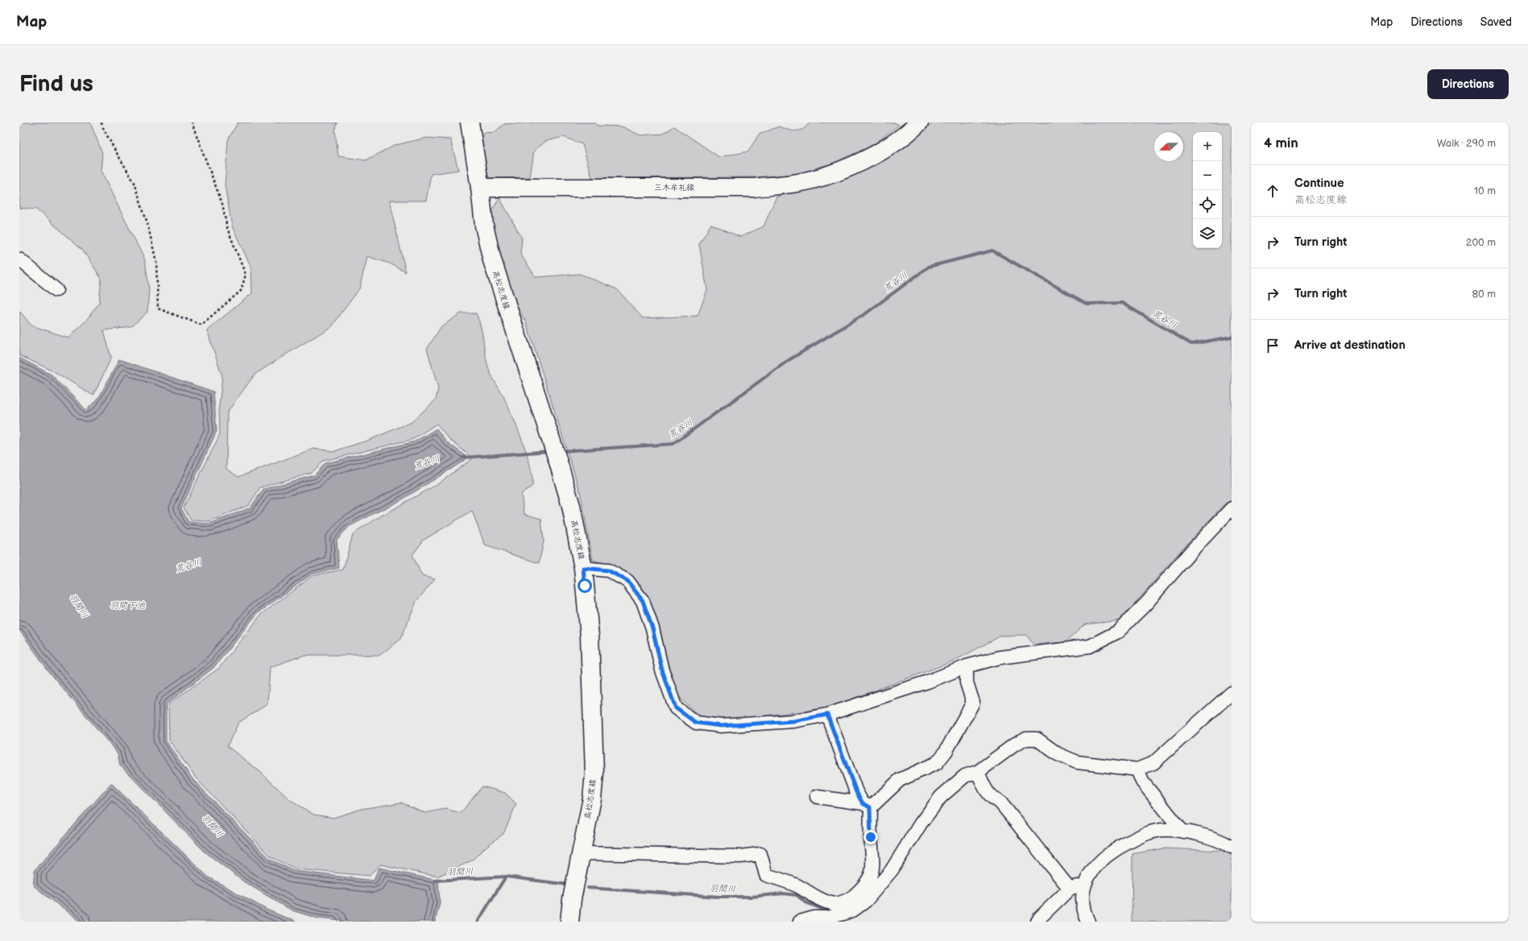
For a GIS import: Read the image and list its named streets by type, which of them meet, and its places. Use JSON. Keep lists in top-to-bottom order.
{
  "streets": {
    "main road": ["三木牟礼線", "高松志度線"]
  },
  "crossings": [
    ["三木牟礼線", "高松志度線"]
  ],
  "water": ["荒谷川", "羽間下池", "羽間川"],
  "north": "left",
  "page": {
    "header": "Map",
    "nav": ["Map", "Directions", "Saved"],
    "buttons": "Directions",
    "title": "Find us",
    "heading": ["4 min", "Walk · 290 m"],
    "map_buttons": ["+", "−"],
    "list": [
      ["Continue", "高松志度線", "10 m"],
      ["Turn right", "200 m"],
      ["Turn right", "80 m"],
      "Arrive at destination"
    ]
  }
}
